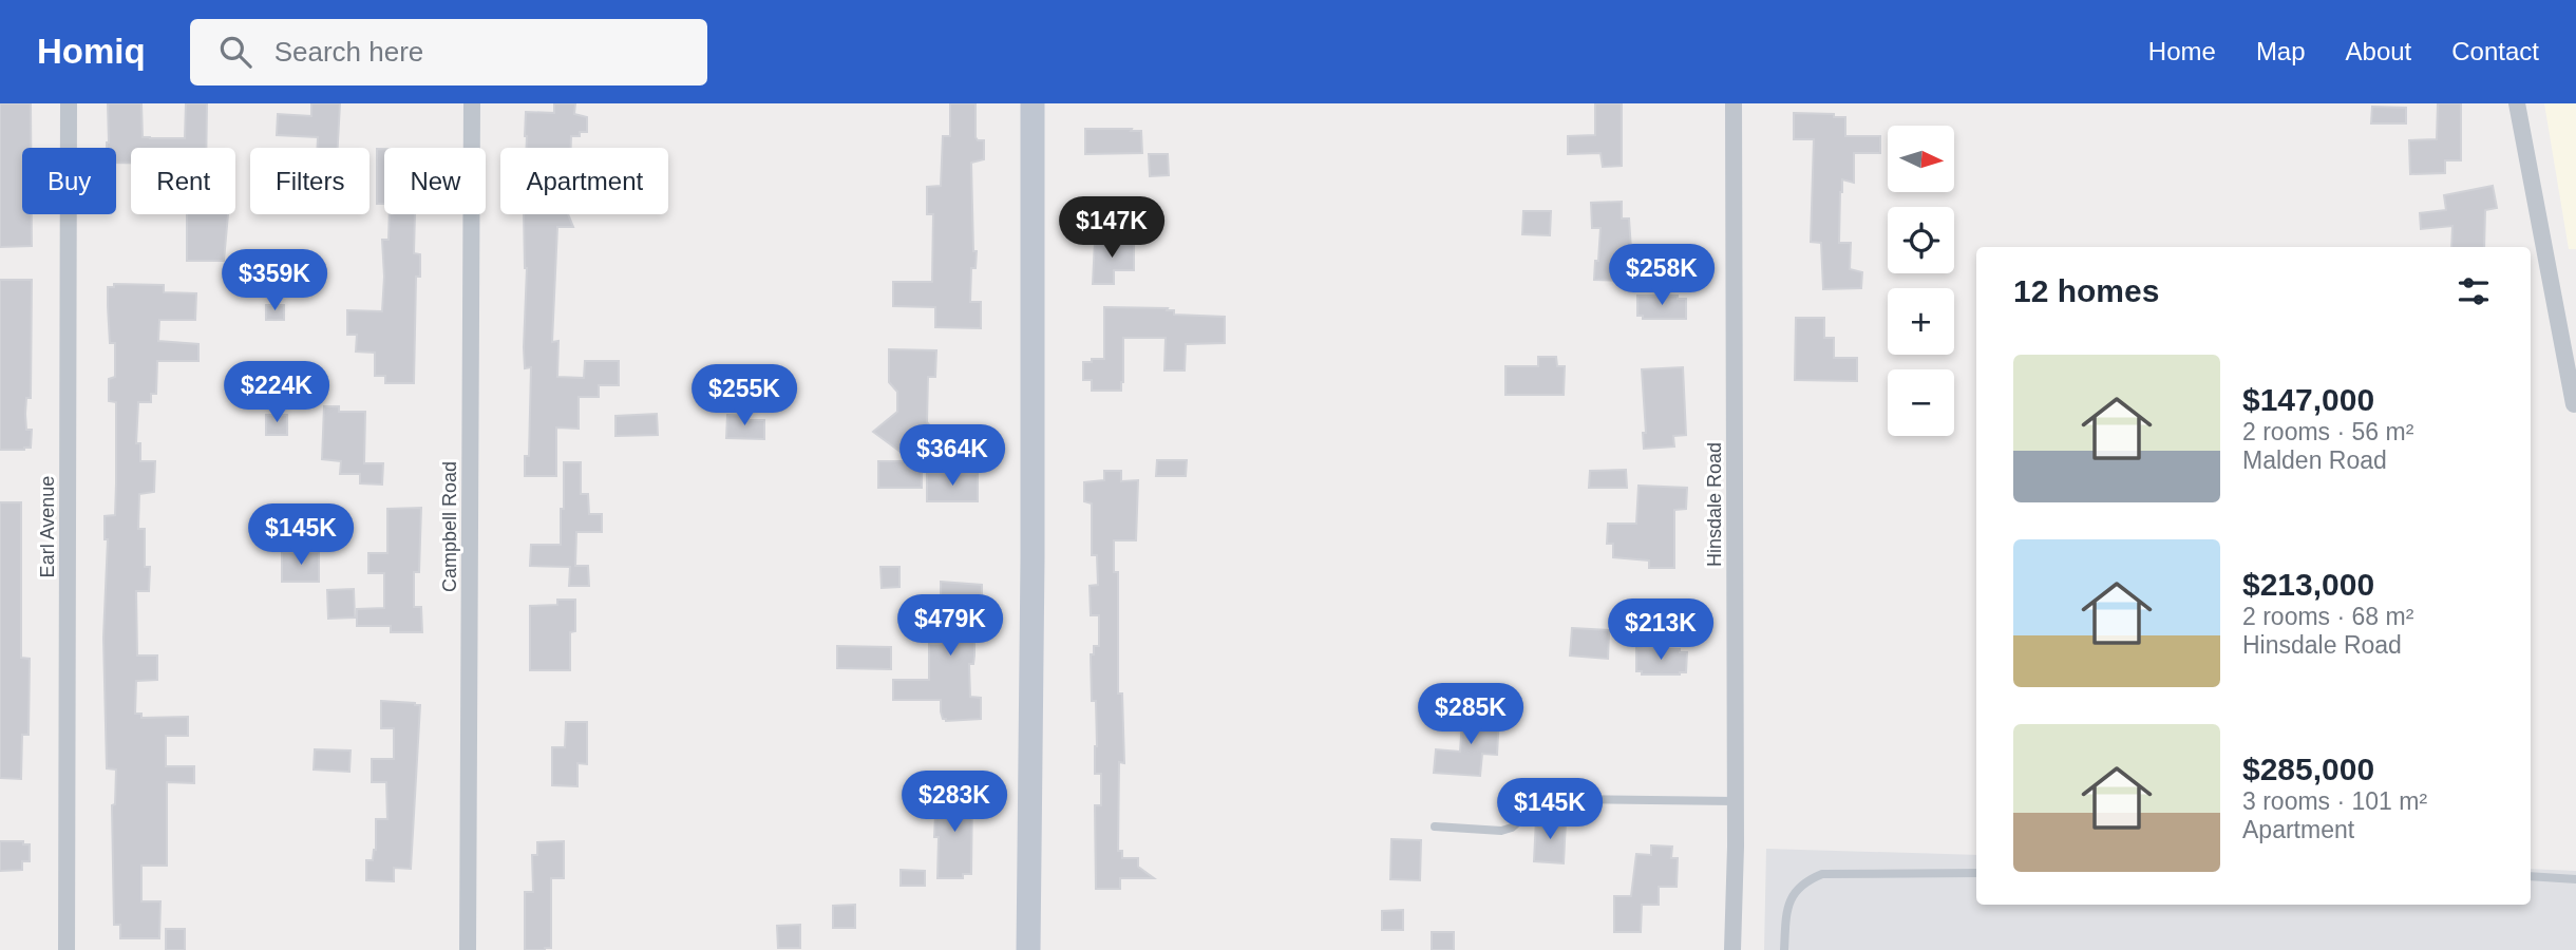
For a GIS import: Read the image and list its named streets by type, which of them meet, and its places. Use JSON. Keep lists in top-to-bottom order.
{
  "streets": {
    "street": ["Hinsdale Road", "Earl Avenue", "Campbell Road"]
  },
  "north": "right",
  "page": {
    "header": "Homiq",
    "search": "Search here",
    "nav": [
      "Home",
      "Map",
      "About",
      "Contact"
    ],
    "map_buttons": ["+", "−"],
    "chip": [
      "Buy",
      "Rent",
      "Filters",
      "New",
      "Apartment"
    ],
    "price": [
      "$147K",
      "$258K",
      "$359K",
      "$224K",
      "$255K",
      "$364K",
      "$145K",
      "$479K",
      "$213K",
      "$285K",
      "$283K",
      "$145K"
    ],
    "heading": "12 homes",
    "list": [
      {
        "name": "$147,000",
        "note": "2 rooms · 56 m² · Malden Road"
      },
      {
        "name": "$213,000",
        "note": "2 rooms · 68 m² · Hinsdale Road"
      },
      {
        "name": "$285,000",
        "note": "3 rooms · 101 m² · Apartment"
      }
    ]
  }
}
